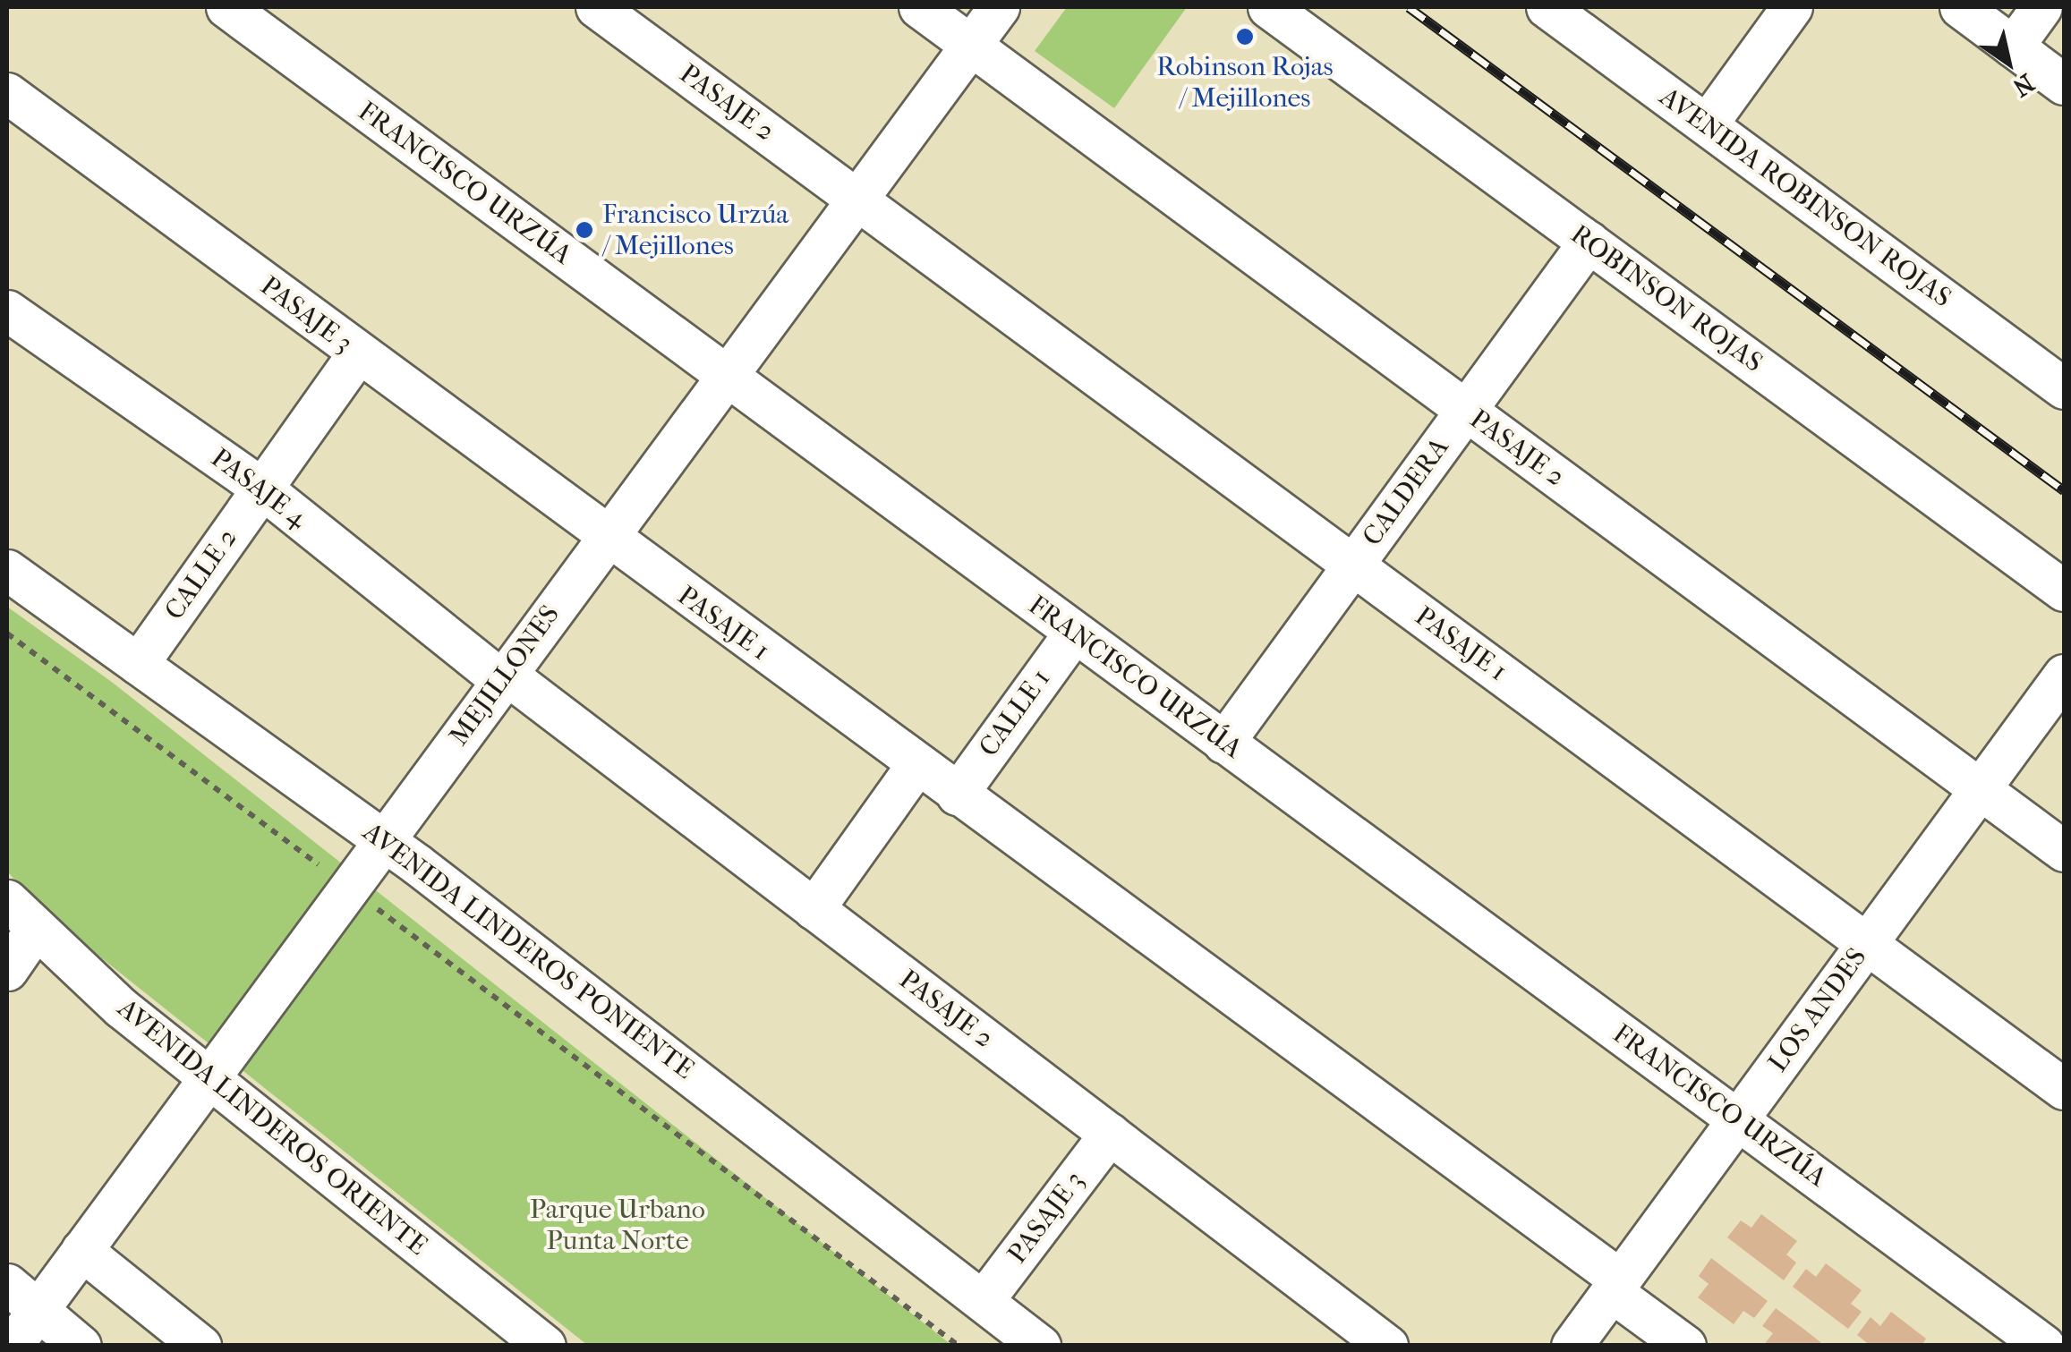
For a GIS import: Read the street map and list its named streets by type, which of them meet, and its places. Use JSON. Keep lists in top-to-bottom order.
{
  "streets": {
    "street": [
      "PASAJE 2",
      "FRANCISCO URZÚA",
      "AVENIDA ROBINSON ROJAS",
      "ROBINSON ROJAS",
      "PASAJE 3",
      "PASAJE 4",
      "CALDERA",
      "CALLE 2",
      "PASAJE 1",
      "MEJILLONES",
      "CALLE 1",
      "AVENIDA LINDEROS PONIENTE",
      "LOS ANDES",
      "AVENIDA LINDEROS ORIENTE"
    ]
  },
  "crossings": [
    ["PASAJE 2", "PASAJE 3"],
    ["PASAJE 2", "PASAJE 4"],
    ["PASAJE 2", "CALDERA"],
    ["PASAJE 2", "PASAJE 1"],
    ["PASAJE 2", "MEJILLONES"],
    ["PASAJE 2", "LOS ANDES"],
    ["FRANCISCO URZÚA", "CALDERA"],
    ["FRANCISCO URZÚA", "MEJILLONES"],
    ["FRANCISCO URZÚA", "CALLE 1"],
    ["FRANCISCO URZÚA", "LOS ANDES"],
    ["ROBINSON ROJAS", "CALDERA"],
    ["PASAJE 3", "CALLE 2"],
    ["PASAJE 3", "PASAJE 1"],
    ["PASAJE 3", "MEJILLONES"],
    ["PASAJE 3", "AVENIDA LINDEROS PONIENTE"],
    ["PASAJE 4", "CALLE 2"],
    ["PASAJE 4", "MEJILLONES"],
    ["CALDERA", "PASAJE 1"],
    ["CALLE 2", "AVENIDA LINDEROS PONIENTE"],
    ["PASAJE 1", "MEJILLONES"],
    ["PASAJE 1", "CALLE 1"],
    ["PASAJE 1", "LOS ANDES"],
    ["MEJILLONES", "AVENIDA LINDEROS PONIENTE"],
    ["MEJILLONES", "AVENIDA LINDEROS ORIENTE"]
  ],
  "parks": ["Parque Urbano Punta Norte"],
  "places": ["Robinson Rojas / Mejillones", "Francisco Urzúa / Mejillones"],
  "north": "bottom right"
}
